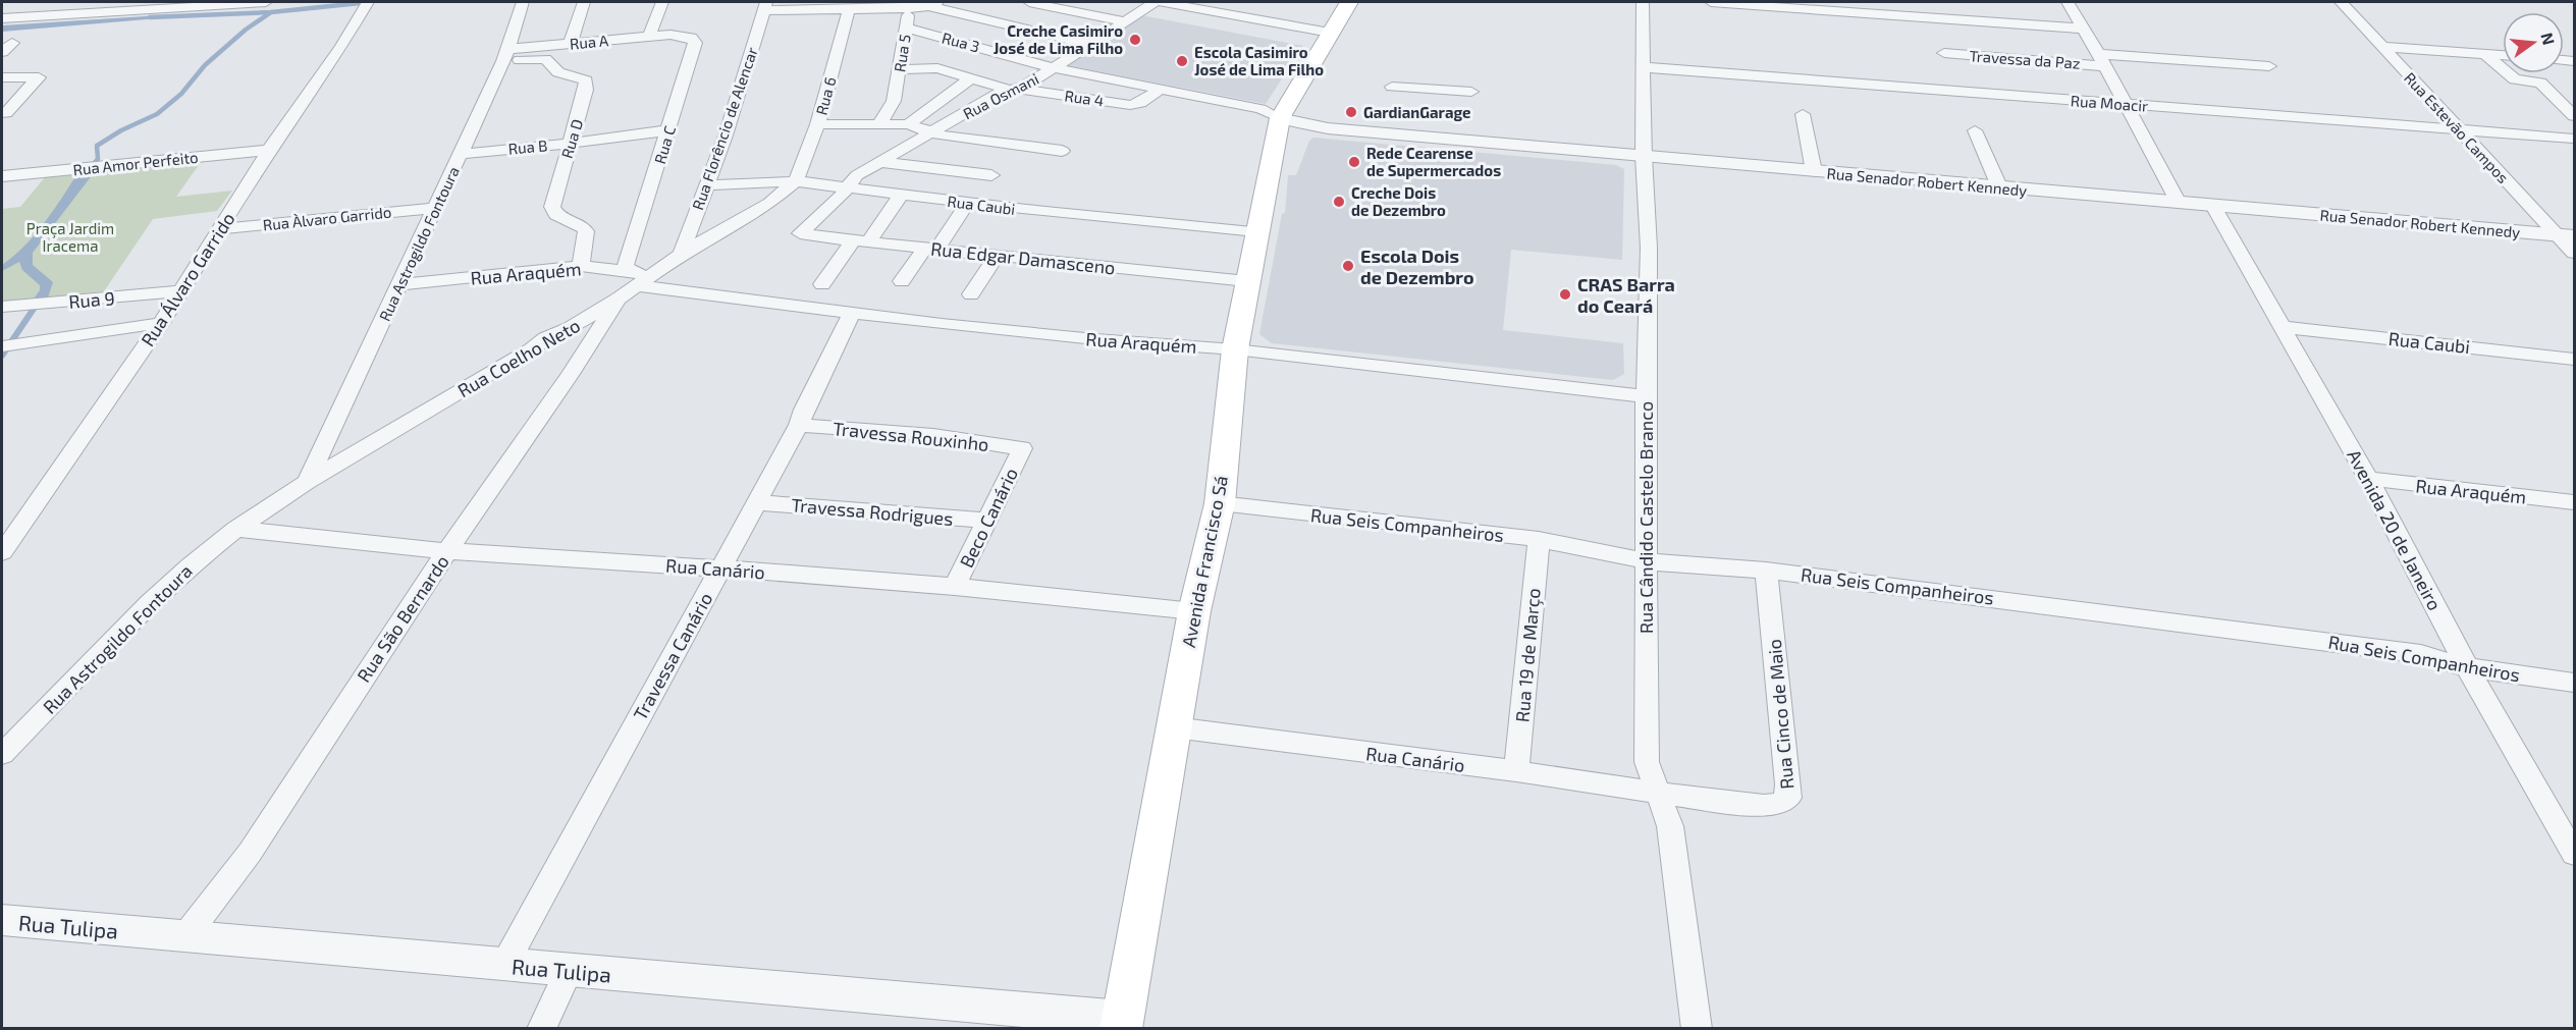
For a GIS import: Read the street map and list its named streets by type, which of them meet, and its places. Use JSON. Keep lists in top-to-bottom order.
{
  "streets": {
    "main road": ["Avenida Francisco Sá"],
    "street": [
      "Rua A",
      "Rua 3",
      "Rua 5",
      "Travessa da Paz",
      "Rua 6",
      "Rua Osmani",
      "Rua 4",
      "Rua Moacir",
      "Rua Estevão Campos",
      "Rua Florêncio de Alencar",
      "Rua D",
      "Rua C",
      "Rua B",
      "Rua Amor Perfeito",
      "Rua Senador Robert Kennedy",
      "Rua Caubi",
      "Rua Àlvaro Garrido",
      "Rua Astrogildo Fontoura",
      "Rua Edgar Damasceno",
      "Rua Araquém",
      "Rua Álvaro Garrido",
      "Rua 9",
      "Rua Coelho Neto",
      "Travessa Rouxinho",
      "Travessa Rodrigues",
      "Beco Canário",
      "Rua Cândido Castelo Branco",
      "Rua Seis Companheiros",
      "Avenida 20 de Janeiro",
      "Rua Canário",
      "Rua São Bernardo",
      "Rua 19 de Março",
      "Travessa Canário",
      "Rua Cinco de Maio",
      "Rua Tulipa"
    ]
  },
  "crossings": [
    ["Rua A", "Rua D"],
    ["Rua A", "Rua C"],
    ["Rua A", "Rua Astrogildo Fontoura"],
    ["Rua 3", "Rua 5"],
    ["Rua 3", "Rua Osmani"],
    ["Rua 3", "Rua Senador Robert Kennedy"],
    ["Rua 5", "Rua Osmani"],
    ["Rua 5", "Rua 4"],
    ["Rua 6", "Rua Caubi"],
    ["Rua 6", "Rua Coelho Neto"],
    ["Rua Osmani", "Rua 4"],
    ["Rua Osmani", "Rua Senador Robert Kennedy"],
    ["Rua Osmani", "Rua Caubi"],
    ["Rua Osmani", "Rua Edgar Damasceno"],
    ["Rua 4", "Rua Senador Robert Kennedy"],
    ["Rua Moacir", "Rua Estevão Campos"],
    ["Rua Moacir", "Rua Cândido Castelo Branco"],
    ["Rua Estevão Campos", "Rua Senador Robert Kennedy"],
    ["Rua Florêncio de Alencar", "Rua Caubi"],
    ["Rua Florêncio de Alencar", "Rua Coelho Neto"],
    ["Rua D", "Rua B"],
    ["Rua D", "Rua Astrogildo Fontoura"],
    ["Rua D", "Rua Araquém"],
    ["Rua C", "Rua B"],
    ["Rua C", "Rua Araquém"],
    ["Rua C", "Rua Coelho Neto"],
    ["Rua B", "Rua Astrogildo Fontoura"],
    ["Rua Amor Perfeito", "Rua Álvaro Garrido"],
    ["Rua Senador Robert Kennedy", "Rua Cândido Castelo Branco"],
    ["Rua Senador Robert Kennedy", "Avenida 20 de Janeiro"],
    ["Rua Senador Robert Kennedy", "Avenida Francisco Sá"],
    ["Rua Caubi", "Rua Coelho Neto"],
    ["Rua Caubi", "Avenida 20 de Janeiro"],
    ["Rua Caubi", "Avenida Francisco Sá"],
    ["Rua Àlvaro Garrido", "Rua Astrogildo Fontoura"],
    ["Rua Àlvaro Garrido", "Rua Álvaro Garrido"],
    ["Rua Astrogildo Fontoura", "Rua Araquém"],
    ["Rua Astrogildo Fontoura", "Rua Coelho Neto"],
    ["Rua Astrogildo Fontoura", "Rua Canário"],
    ["Rua Edgar Damasceno", "Avenida Francisco Sá"],
    ["Rua Araquém", "Rua Coelho Neto"],
    ["Rua Araquém", "Rua Cândido Castelo Branco"],
    ["Rua Araquém", "Avenida 20 de Janeiro"],
    ["Rua Araquém", "Avenida Francisco Sá"],
    ["Rua Araquém", "Travessa Canário"],
    ["Rua Álvaro Garrido", "Rua 9"],
    ["Rua Coelho Neto", "Rua Canário"],
    ["Rua Coelho Neto", "Rua São Bernardo"],
    ["Travessa Rouxinho", "Beco Canário"],
    ["Travessa Rouxinho", "Travessa Canário"],
    ["Travessa Rodrigues", "Beco Canário"],
    ["Travessa Rodrigues", "Travessa Canário"],
    ["Beco Canário", "Rua Canário"],
    ["Rua Cândido Castelo Branco", "Rua Seis Companheiros"],
    ["Rua Cândido Castelo Branco", "Rua Canário"],
    ["Rua Cândido Castelo Branco", "Rua Cinco de Maio"],
    ["Rua Seis Companheiros", "Avenida 20 de Janeiro"],
    ["Rua Seis Companheiros", "Avenida Francisco Sá"],
    ["Rua Seis Companheiros", "Rua 19 de Março"],
    ["Rua Seis Companheiros", "Rua Cinco de Maio"],
    ["Avenida Francisco Sá", "Rua Canário"],
    ["Avenida Francisco Sá", "Rua Tulipa"],
    ["Rua Canário", "Rua São Bernardo"],
    ["Rua Canário", "Rua 19 de Março"],
    ["Rua Canário", "Travessa Canário"],
    ["Rua Canário", "Rua Cinco de Maio"],
    ["Rua São Bernardo", "Rua Tulipa"],
    ["Travessa Canário", "Rua Tulipa"]
  ],
  "parks": ["Praça Jardim Iracema"],
  "places": [
    "Creche Casimiro José de Lima Filho",
    "Escola Casimiro José de Lima Filho",
    "GardianGarage",
    "Rede Cearense de Supermercados",
    "Creche Dois de Dezembro",
    "Escola Dois de Dezembro",
    "CRAS Barra do Ceará"
  ],
  "north": "right"
}
